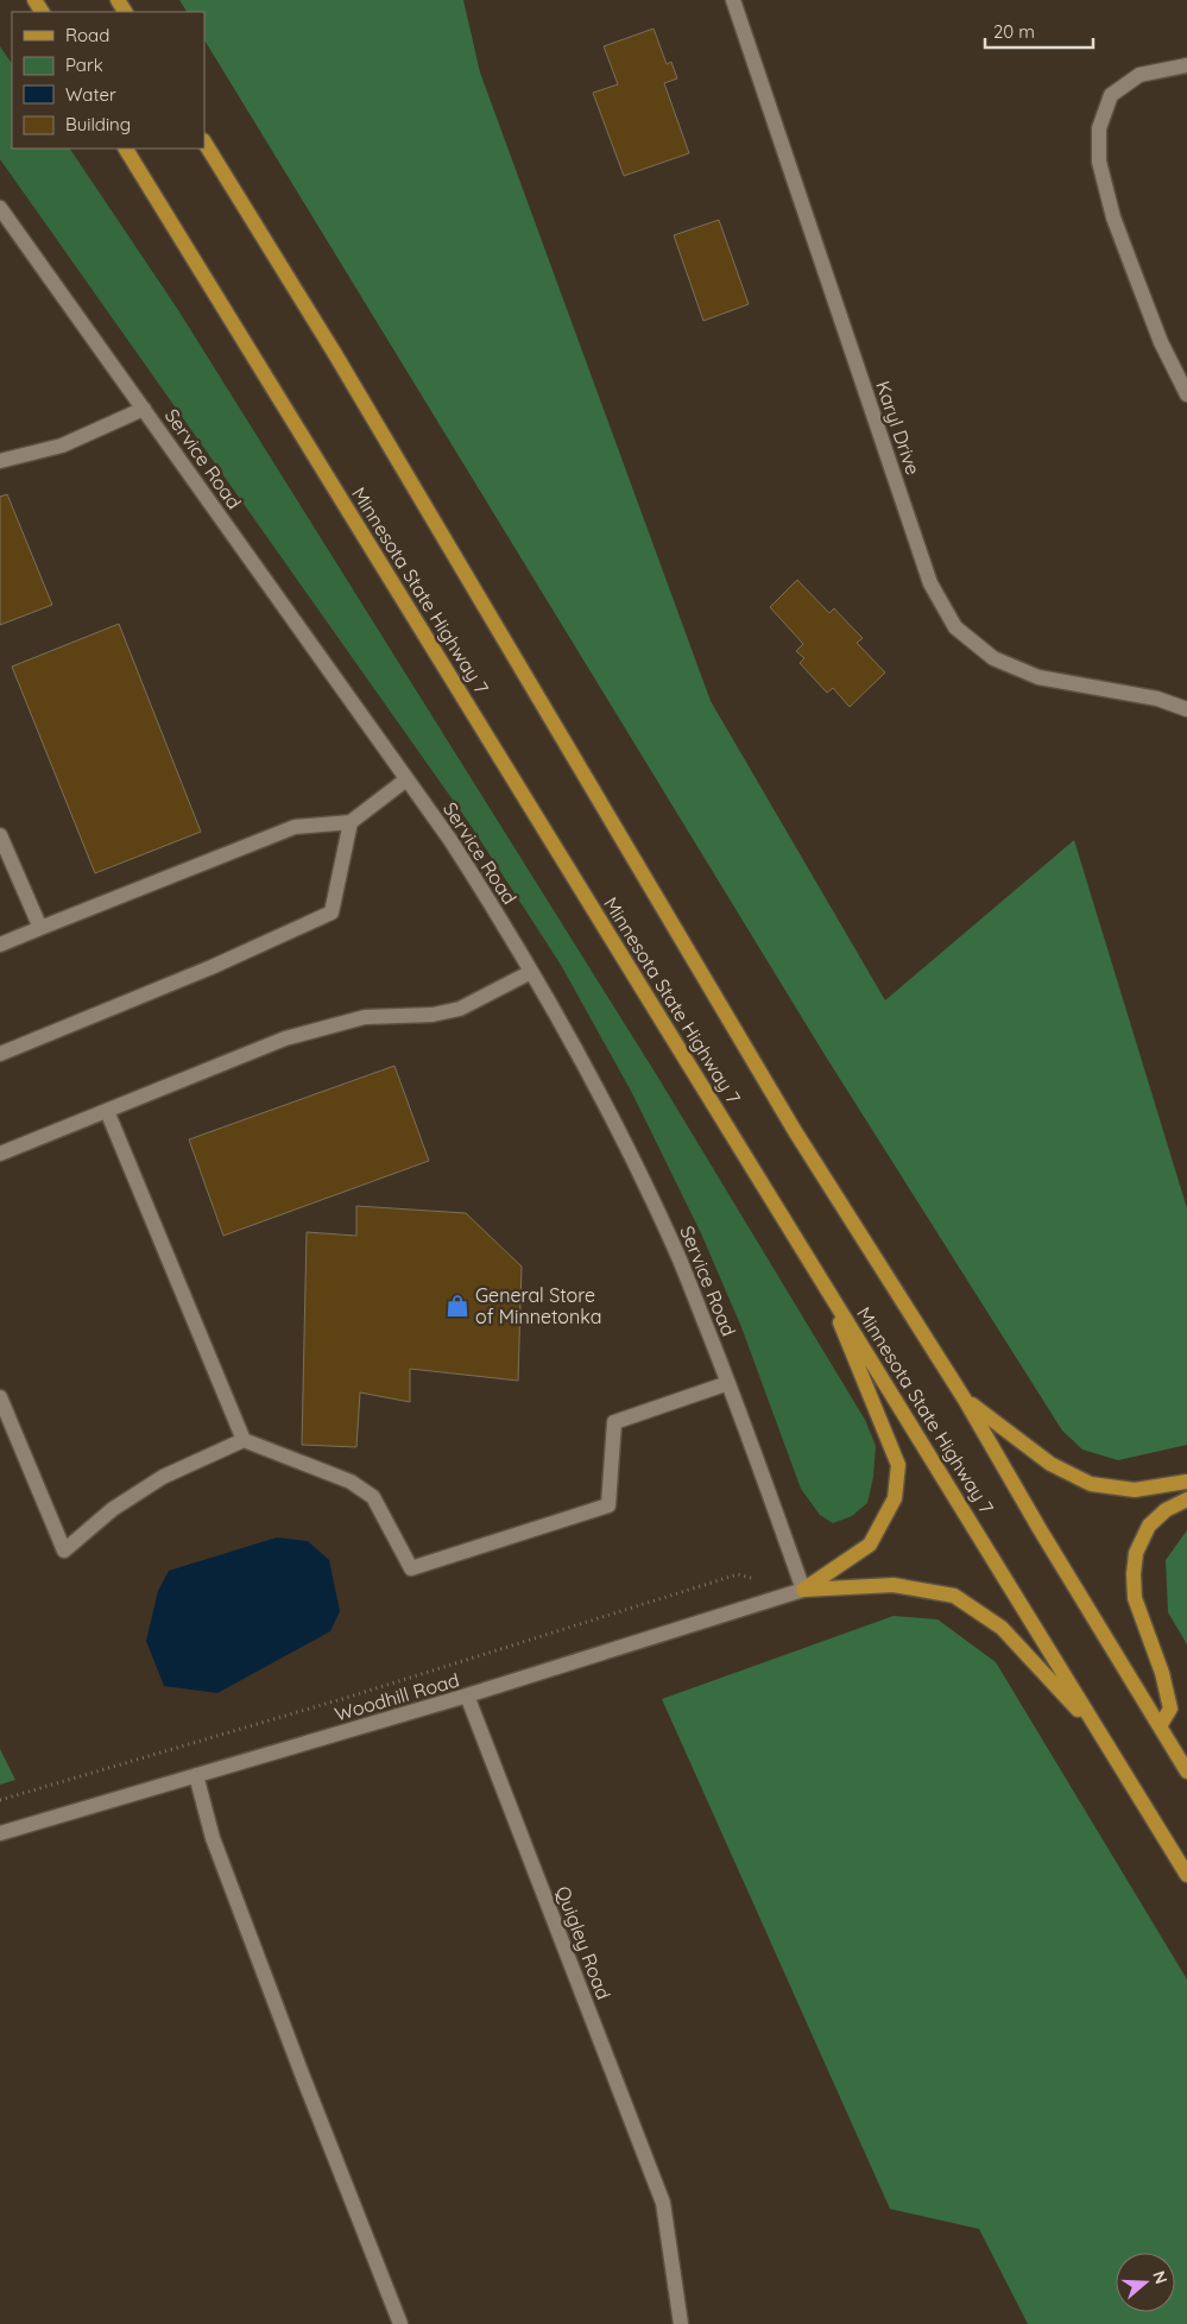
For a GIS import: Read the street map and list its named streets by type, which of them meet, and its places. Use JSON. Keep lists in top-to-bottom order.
{
  "streets": {
    "main road": ["Minnesota State Highway 7"],
    "street": [
      "Karyl Drive",
      "Service Road",
      "Woodhill Road",
      "Quigley Road"
    ]
  },
  "crossings": [
    ["Service Road", "Woodhill Road"],
    ["Woodhill Road", "Quigley Road"]
  ],
  "places": {
    "shop": ["General Store of Minnetonka"]
  },
  "legend": [
    "Road",
    "Park",
    "Water",
    "Building"
  ],
  "scale_bar": "20 m",
  "north": "right"
}
